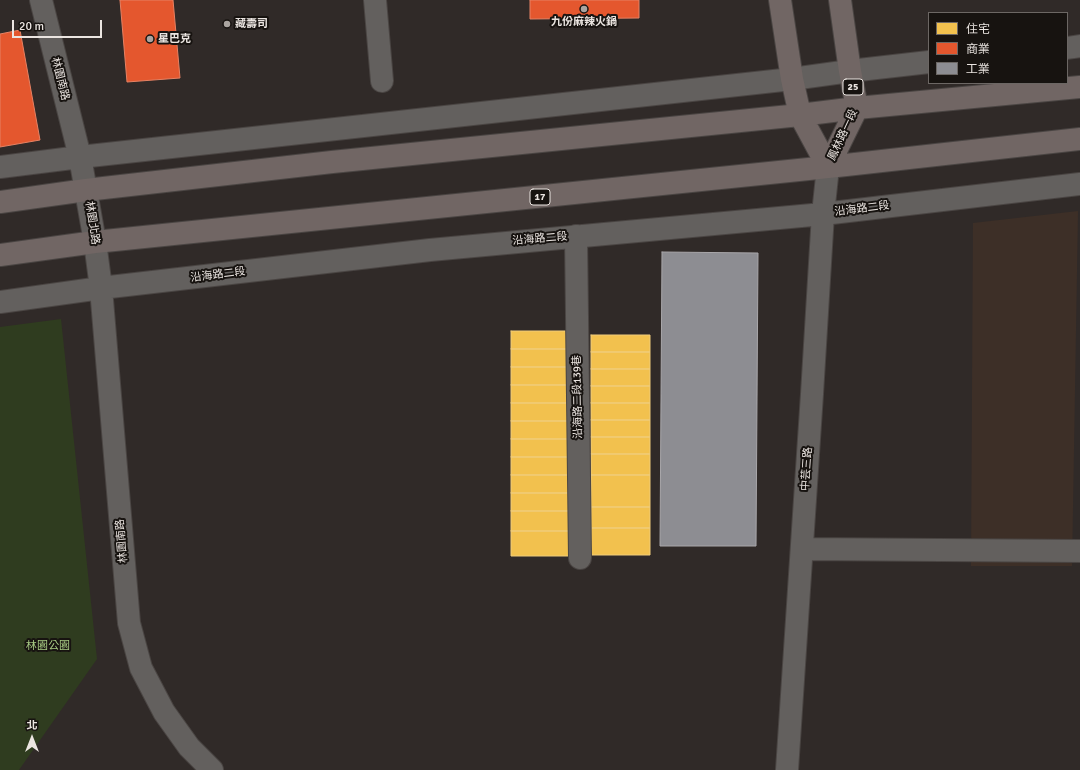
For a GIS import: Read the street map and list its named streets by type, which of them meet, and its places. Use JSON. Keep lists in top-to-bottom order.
{
  "streets": {
    "main road": ["25", "鳳林路一段", "17"],
    "street": [
      "林園南路",
      "沿海路二段",
      "林園北路",
      "沿海路二段139巷",
      "中芸三路"
    ]
  },
  "crossings": [
    ["林園南路", "沿海路二段"],
    ["林園南路", "林園北路"],
    ["鳳林路一段", "17"],
    ["鳳林路一段", "中芸三路"],
    ["17", "林園北路"],
    ["17", "中芸三路"],
    ["沿海路二段", "林園北路"],
    ["沿海路二段", "沿海路二段139巷"],
    ["沿海路二段", "中芸三路"]
  ],
  "parks": ["林園公園"],
  "places": ["九份麻辣火鍋", "藏壽司", "星巴克"],
  "legend": ["住宅", "商業", "工業"],
  "scale_bar": "20 m",
  "north": "top"
}
